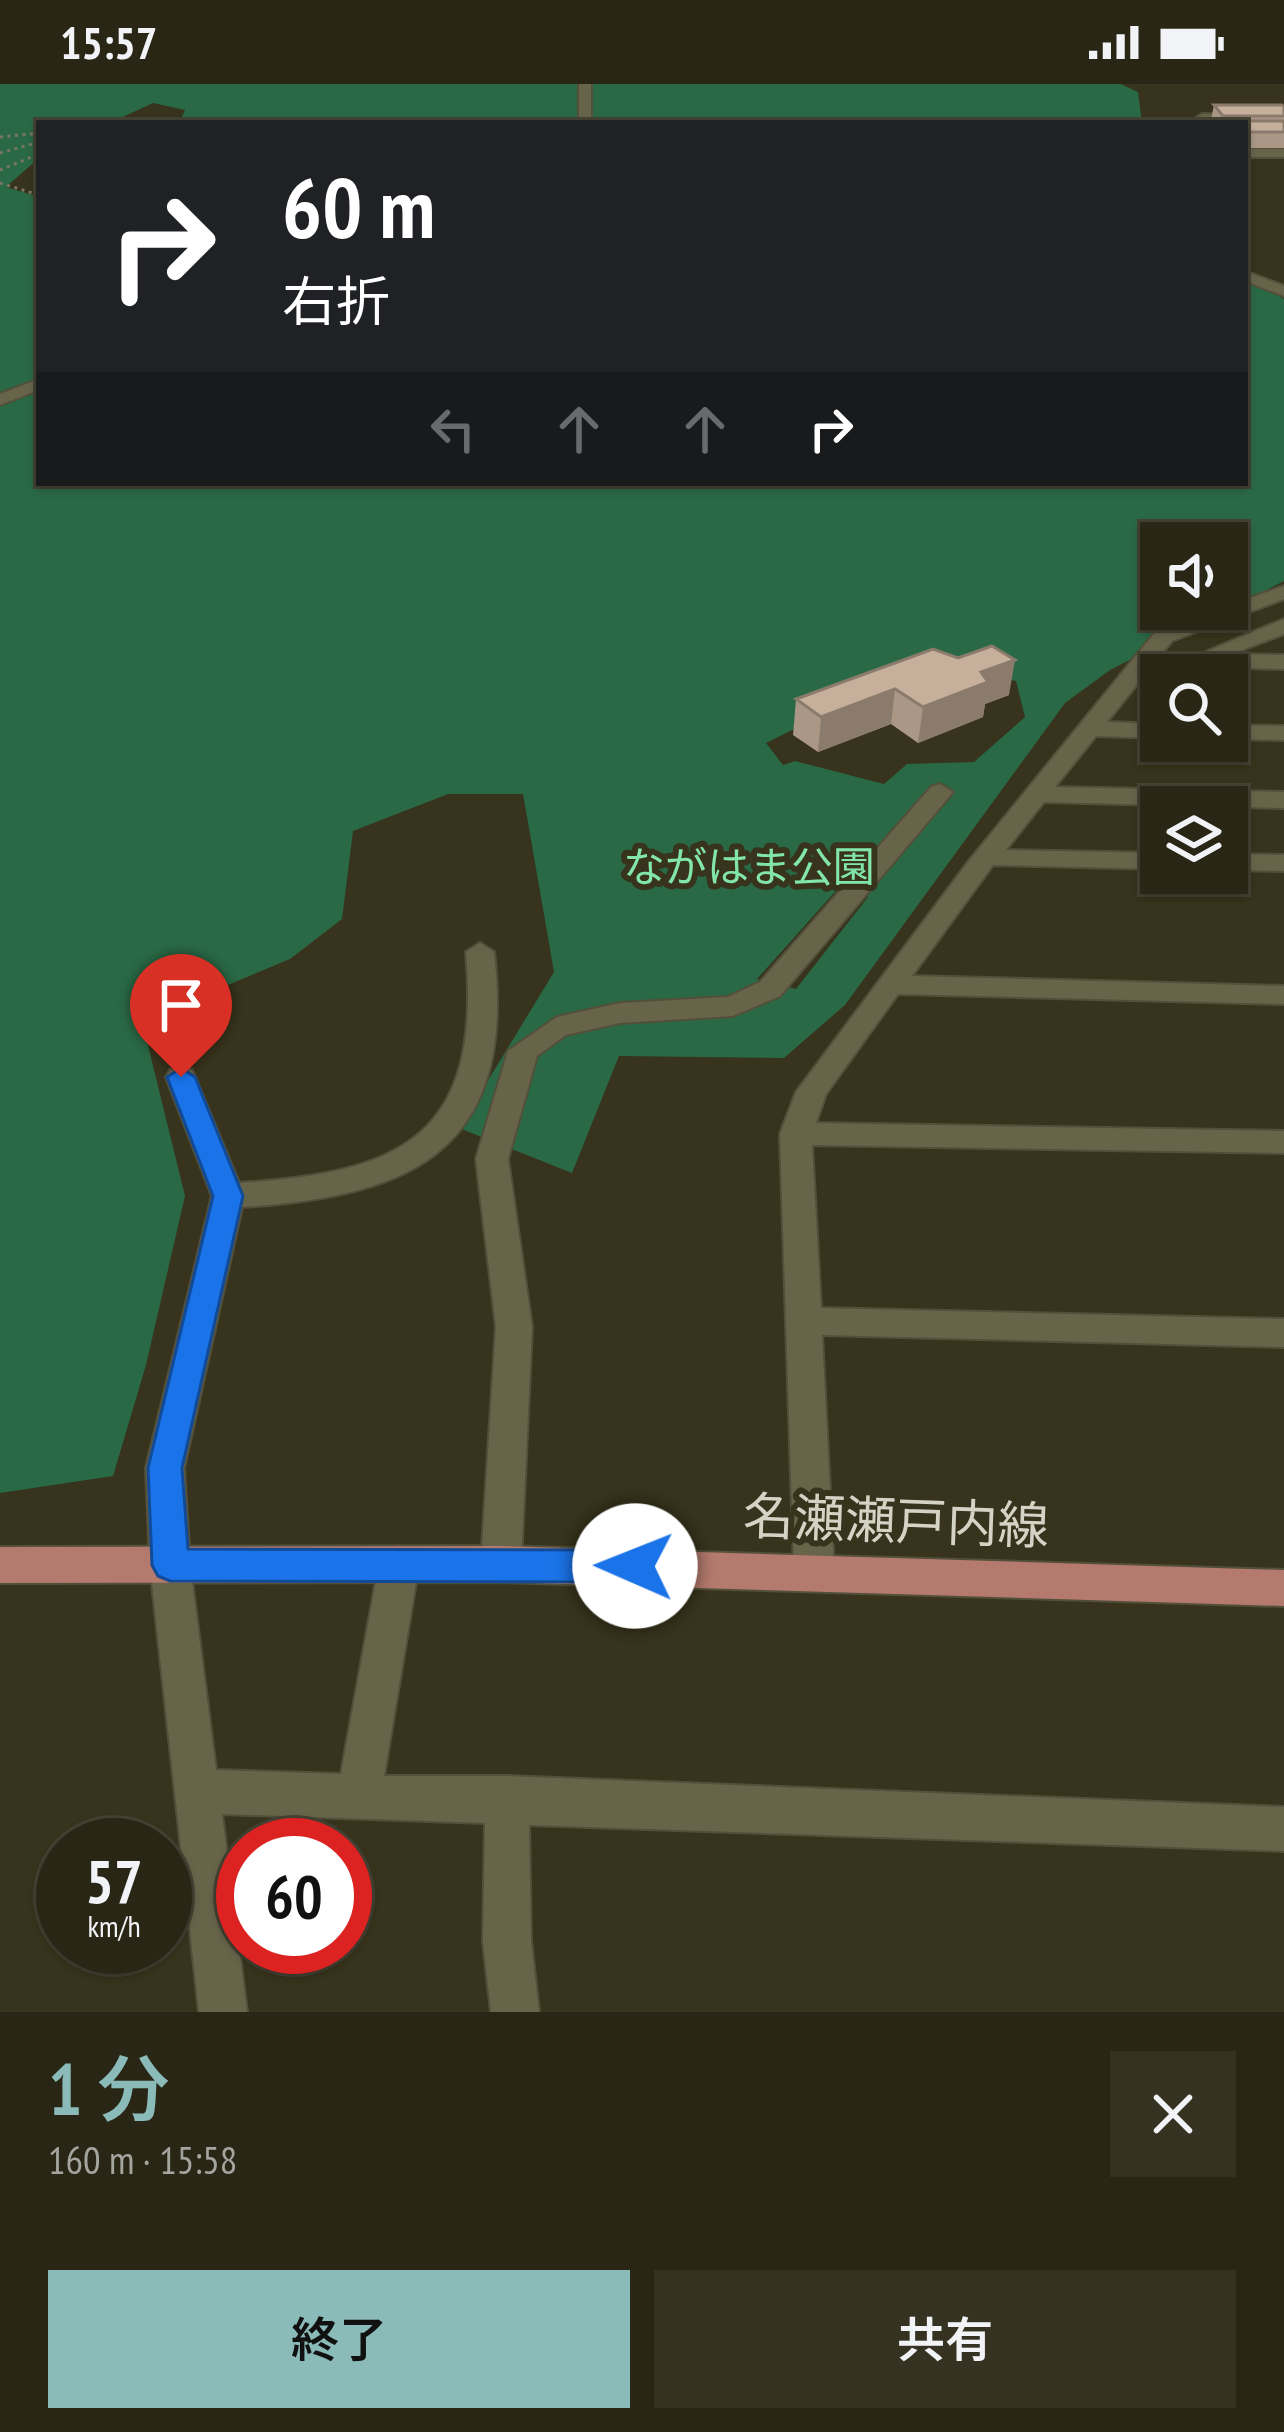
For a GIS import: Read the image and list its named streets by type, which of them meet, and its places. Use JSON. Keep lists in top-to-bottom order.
{
  "streets": {
    "main road": ["名瀬瀬戸内線"]
  },
  "parks": ["ながはま公園"],
  "page": {
    "status": "15:57",
    "turn": ["60 m", "右折"],
    "speed": "57 km/h",
    "limit": "60",
    "heading": ["1 分", "160 m · 15:58"],
    "buttons": ["終了", "共有"]
  }
}
